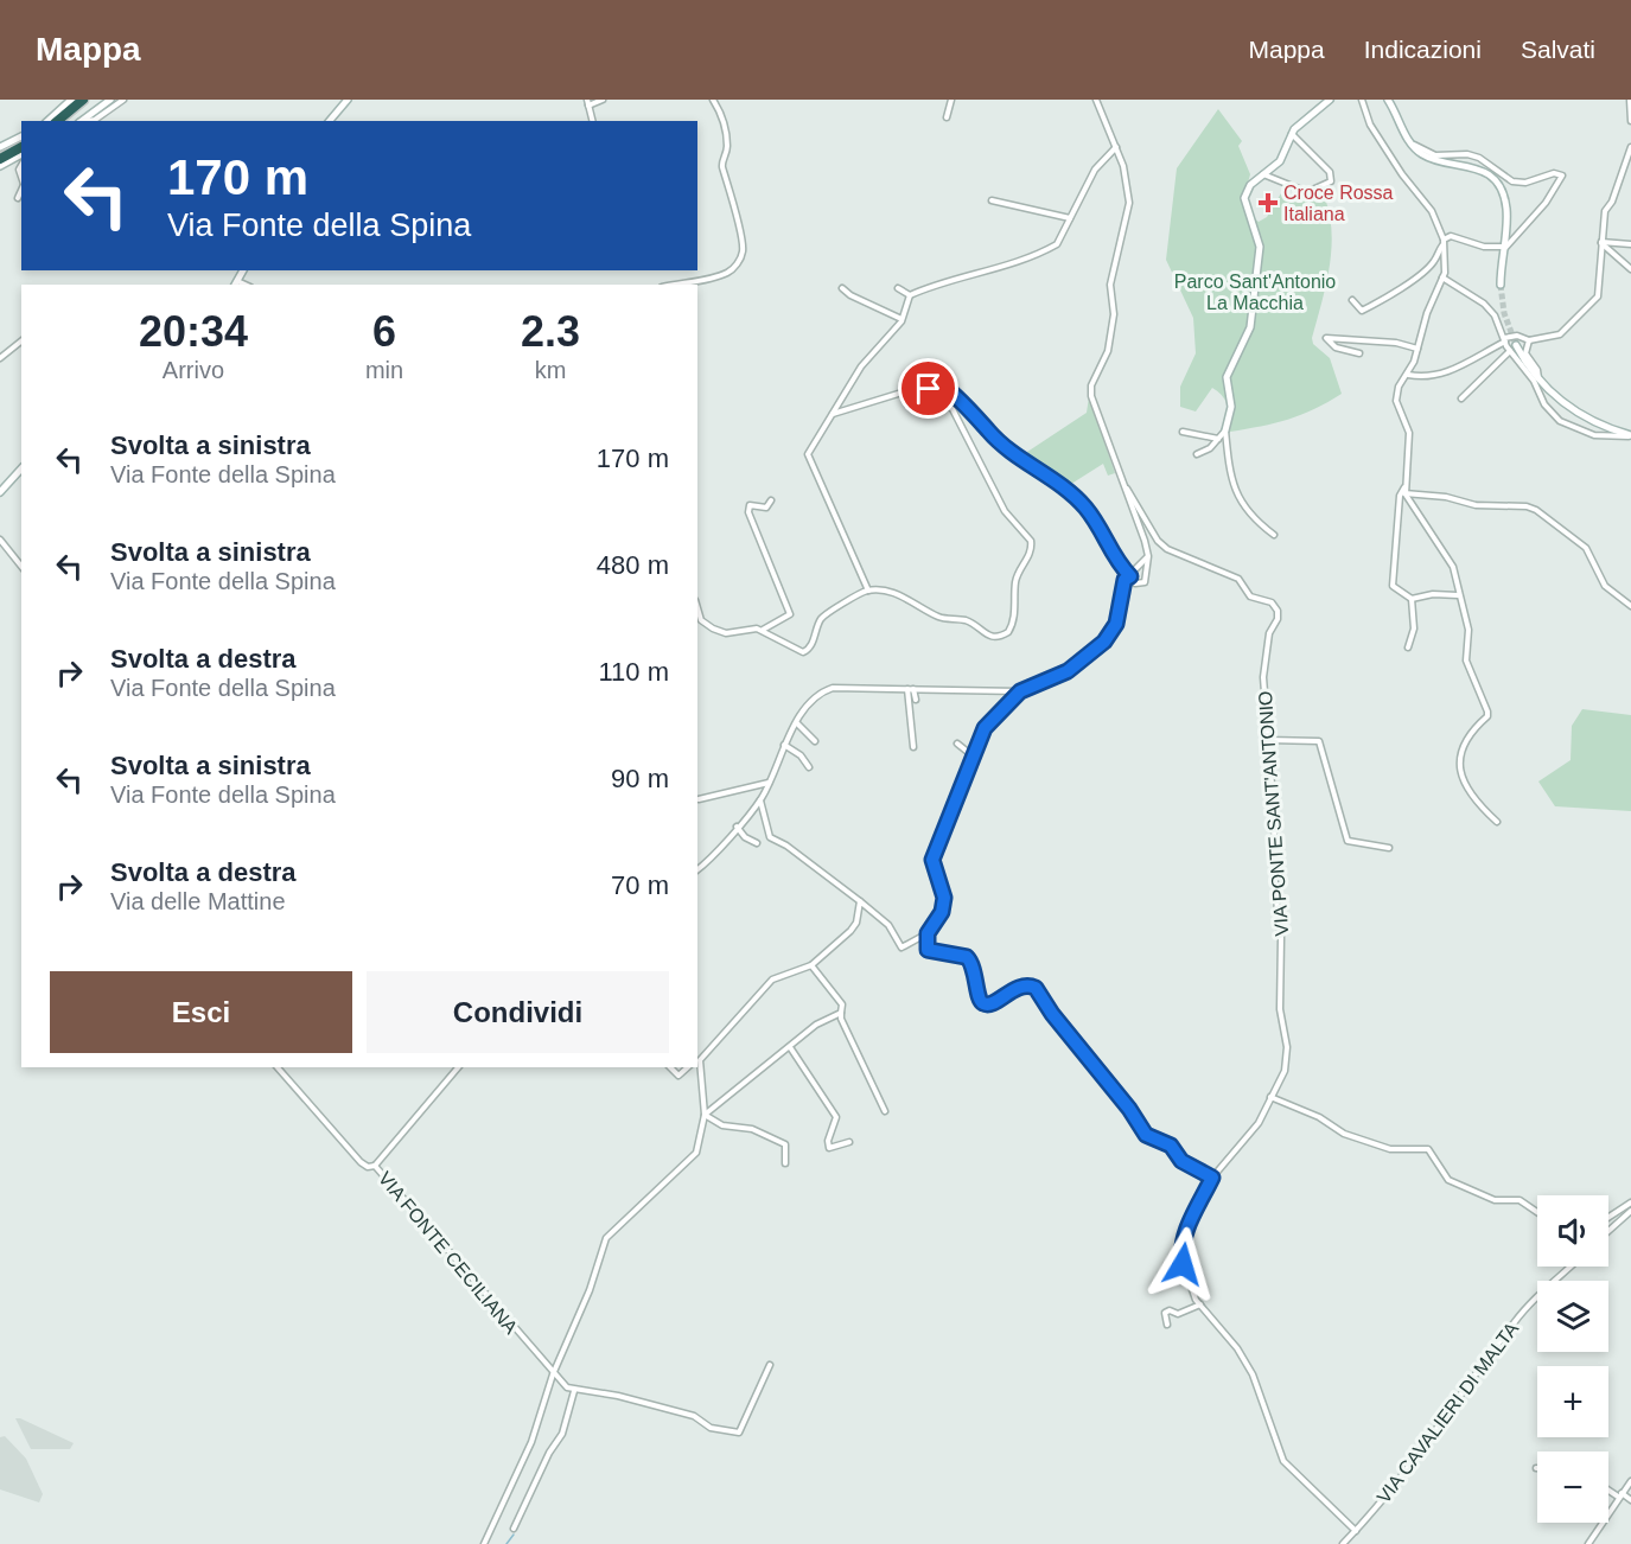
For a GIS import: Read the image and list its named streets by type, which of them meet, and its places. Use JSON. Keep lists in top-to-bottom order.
{
  "streets": {
    "street": ["VIA PONTE SANT'ANTONIO", "VIA FONTE CECILIANA", "VIA CAVALIERI DI MALTA"]
  },
  "crossings": [
    ["VIA PONTE SANT'ANTONIO", "VIA CAVALIERI DI MALTA"]
  ],
  "parks": ["Parco Sant'Antonio La Macchia"],
  "places": {
    "health": ["Croce Rossa Italiana"]
  },
  "page": {
    "header": "Mappa",
    "nav": ["Mappa", "Indicazioni", "Salvati"],
    "turn": ["170 m", "Via Fonte della Spina"],
    "eta": [
      "20:34",
      "Arrivo",
      "6",
      "min",
      "2.3",
      "km"
    ],
    "list": [
      {
        "name": "Svolta a sinistra",
        "note": "Via Fonte della Spina",
        "value": "170 m"
      },
      {
        "name": "Svolta a sinistra",
        "note": "Via Fonte della Spina",
        "value": "480 m"
      },
      {
        "name": "Svolta a destra",
        "note": "Via Fonte della Spina",
        "value": "110 m"
      },
      {
        "name": "Svolta a sinistra",
        "note": "Via Fonte della Spina",
        "value": "90 m"
      },
      {
        "name": "Svolta a destra",
        "note": "Via delle Mattine",
        "value": "70 m"
      }
    ],
    "buttons": ["Esci", "Condividi"],
    "map_buttons": ["+", "−"]
  }
}
